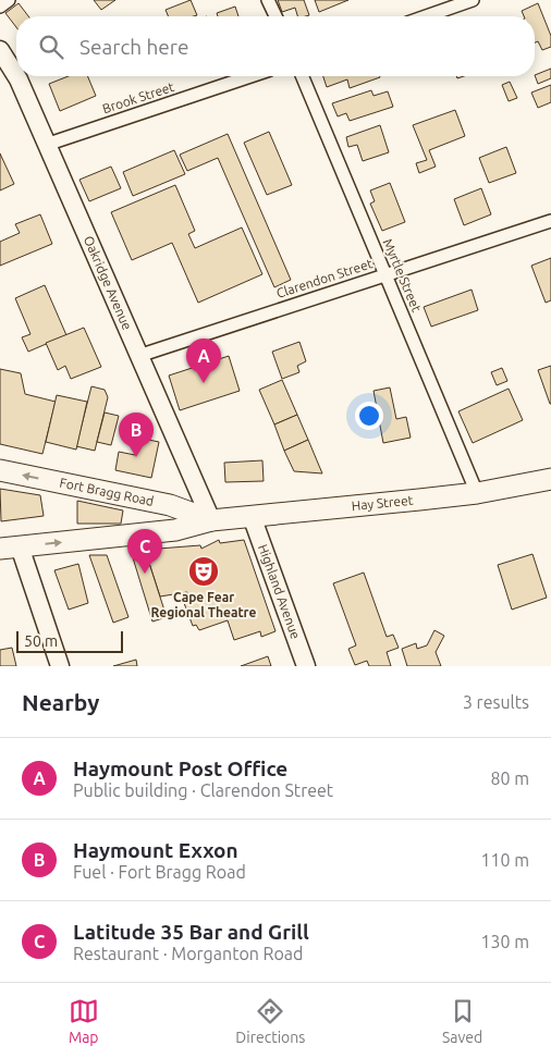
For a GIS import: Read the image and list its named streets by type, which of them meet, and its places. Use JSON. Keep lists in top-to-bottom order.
{
  "streets": {
    "main road": ["Fort Bragg Road", "Hay Street"],
    "street": [
      "Brook Street",
      "Myrtle Street",
      "Clarendon Street",
      "Oakridge Avenue",
      "Highland Avenue"
    ]
  },
  "crossings": [
    ["Brook Street", "Oakridge Avenue"],
    ["Myrtle Street", "Clarendon Street"],
    ["Myrtle Street", "Hay Street"],
    ["Clarendon Street", "Oakridge Avenue"],
    ["Oakridge Avenue", "Fort Bragg Road"],
    ["Oakridge Avenue", "Hay Street"],
    ["Fort Bragg Road", "Hay Street"],
    ["Hay Street", "Highland Avenue"]
  ],
  "one_way": ["Fort Bragg Road"],
  "places": {
    "theatre": ["Cape Fear Regional Theatre"]
  },
  "scale_bar": "50 m",
  "page": {
    "search": "Search here",
    "pins": ["A", "B", "C"],
    "scale": "50 m",
    "heading": ["Nearby", "3 results"],
    "list": [
      {
        "mark": "A",
        "name": "Haymount Post Office",
        "note": "Public building · Clarendon Street",
        "value": "80 m"
      },
      {
        "mark": "B",
        "name": "Haymount Exxon",
        "note": "Fuel · Fort Bragg Road",
        "value": "110 m"
      },
      {
        "mark": "C",
        "name": "Latitude 35 Bar and Grill",
        "note": "Restaurant · Morganton Road",
        "value": "130 m"
      }
    ],
    "nav": ["Map", "Directions", "Saved"]
  }
}
